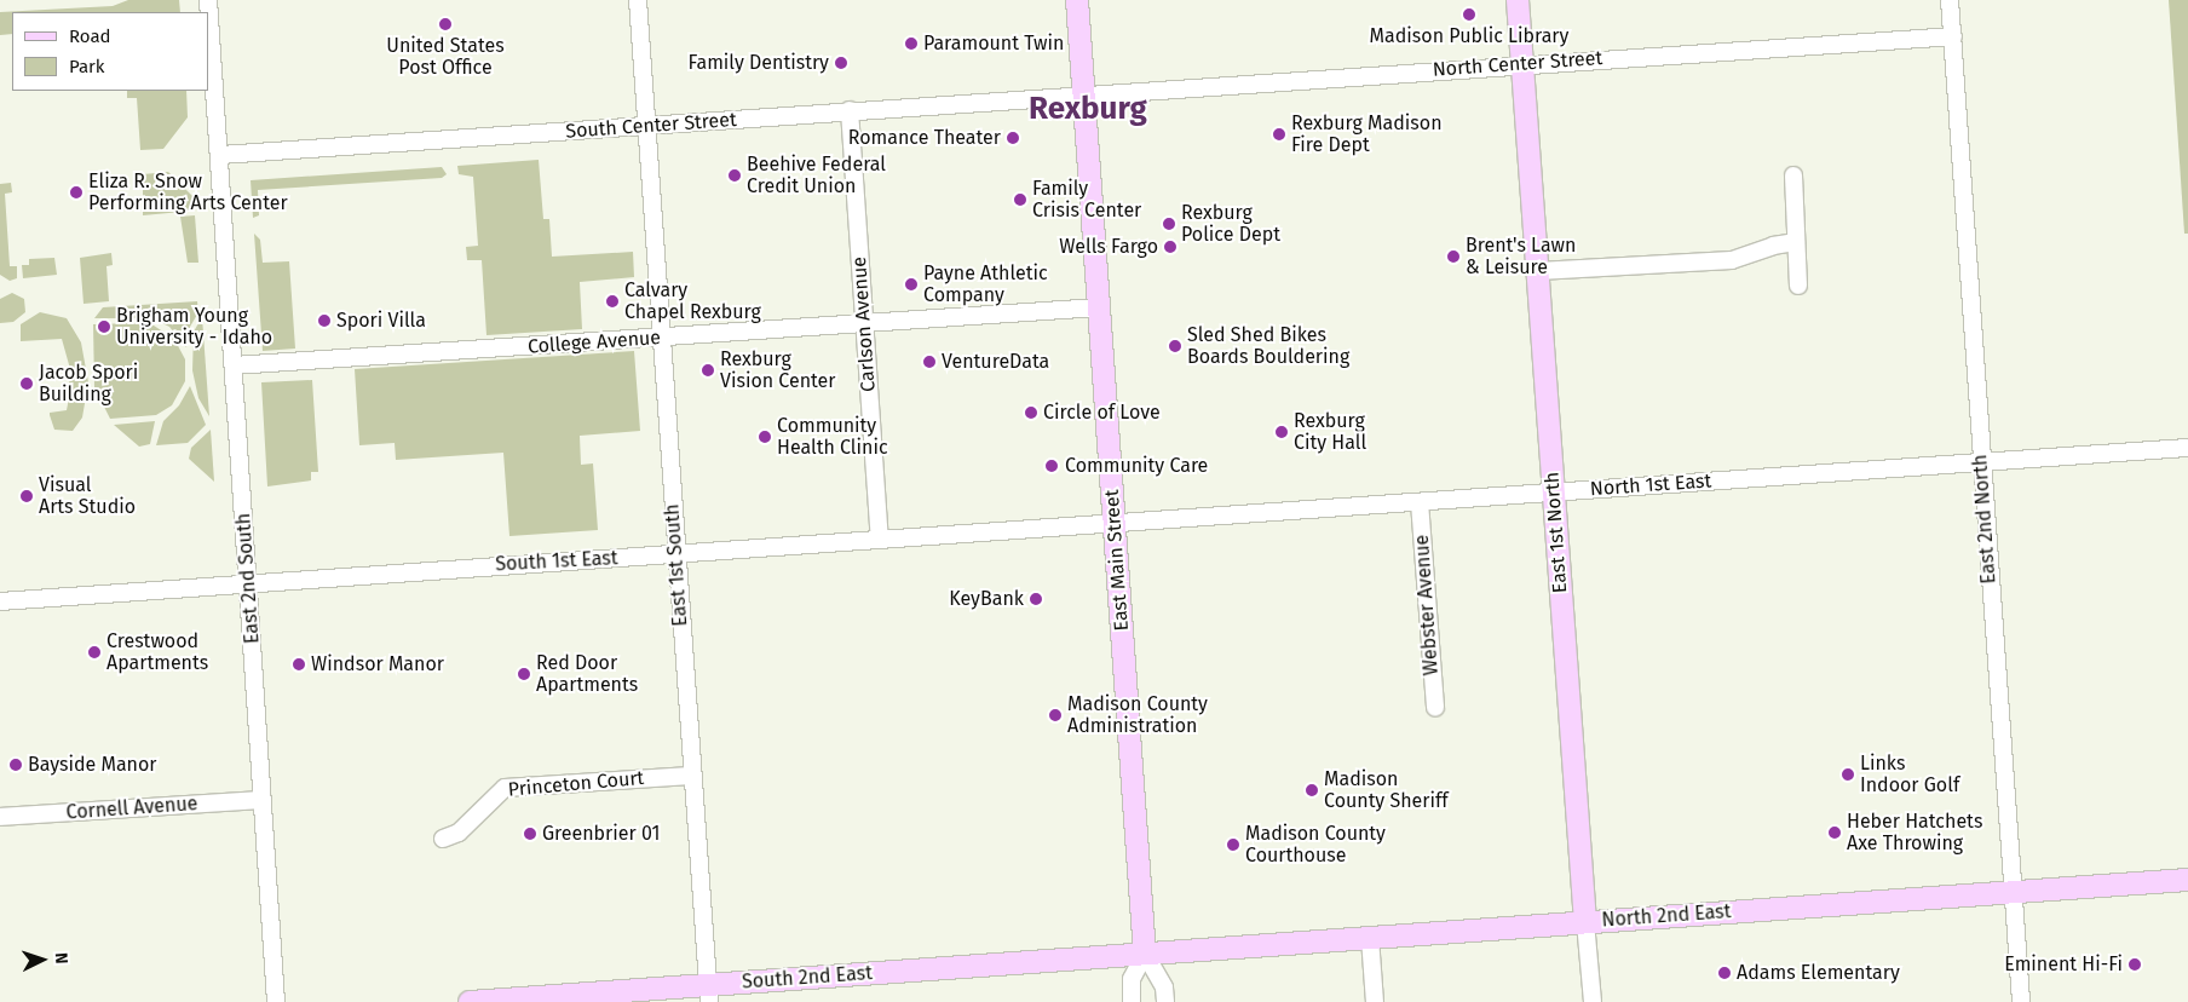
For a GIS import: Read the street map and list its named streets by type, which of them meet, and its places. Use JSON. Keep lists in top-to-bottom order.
{
  "streets": {
    "main road": [
      "East 1st North",
      "East Main Street",
      "North 2nd East",
      "South 2nd East"
    ],
    "street": [
      "North Center Street",
      "South Center Street",
      "Carlson Avenue",
      "College Avenue",
      "North 1st East",
      "East 2nd North",
      "South 1st East",
      "East 1st South",
      "East 2nd South",
      "Webster Avenue",
      "Princeton Court",
      "Cornell Avenue"
    ]
  },
  "crossings": [
    ["North Center Street", "South Center Street"],
    ["North Center Street", "East 2nd North"],
    ["North Center Street", "East 1st North"],
    ["North Center Street", "East Main Street"],
    ["South Center Street", "Carlson Avenue"],
    ["South Center Street", "East Main Street"],
    ["South Center Street", "East 1st South"],
    ["South Center Street", "East 2nd South"],
    ["Carlson Avenue", "College Avenue"],
    ["Carlson Avenue", "South 1st East"],
    ["College Avenue", "East Main Street"],
    ["College Avenue", "East 1st South"],
    ["College Avenue", "East 2nd South"],
    ["North 1st East", "East 2nd North"],
    ["North 1st East", "East 1st North"],
    ["North 1st East", "East Main Street"],
    ["North 1st East", "South 1st East"],
    ["North 1st East", "Webster Avenue"],
    ["East 2nd North", "North 2nd East"],
    ["East 1st North", "North 2nd East"],
    ["East Main Street", "South 1st East"],
    ["East Main Street", "North 2nd East"],
    ["East Main Street", "South 2nd East"],
    ["South 1st East", "East 1st South"],
    ["South 1st East", "East 2nd South"],
    ["East 1st South", "Princeton Court"],
    ["East 1st South", "South 2nd East"],
    ["East 2nd South", "Cornell Avenue"],
    ["North 2nd East", "South 2nd East"]
  ],
  "districts": ["Rexburg"],
  "places": [
    "Madison Public Library",
    "United States Post Office",
    "Paramount Twin",
    "Family Dentistry",
    "Rexburg Madison Fire Dept",
    "Romance Theater",
    "Beehive Federal Credit Union",
    "Eliza R. Snow Performing Arts Center",
    "Family Crisis Center",
    "Rexburg Police Dept",
    "Wells Fargo",
    "Brent's Lawn & Leisure",
    "Payne Athletic Company",
    "Calvary Chapel Rexburg",
    "Spori Villa",
    "Brigham Young University - Idaho",
    "Sled Shed Bikes Boards Bouldering",
    "VentureData",
    "Rexburg Vision Center",
    "Jacob Spori Building",
    "Circle of Love",
    "Rexburg City Hall",
    "Community Health Clinic",
    "Community Care",
    "Visual Arts Studio",
    "KeyBank",
    "Crestwood Apartments",
    "Windsor Manor",
    "Red Door Apartments",
    "Madison County Administration",
    "Bayside Manor",
    "Links Indoor Golf",
    "Madison County Sheriff",
    "Heber Hatchets Axe Throwing",
    "Greenbrier 01",
    "Madison County Courthouse",
    "Eminent Hi-Fi",
    "Adams Elementary"
  ],
  "legend": ["Road", "Park"],
  "north": "right"
}
